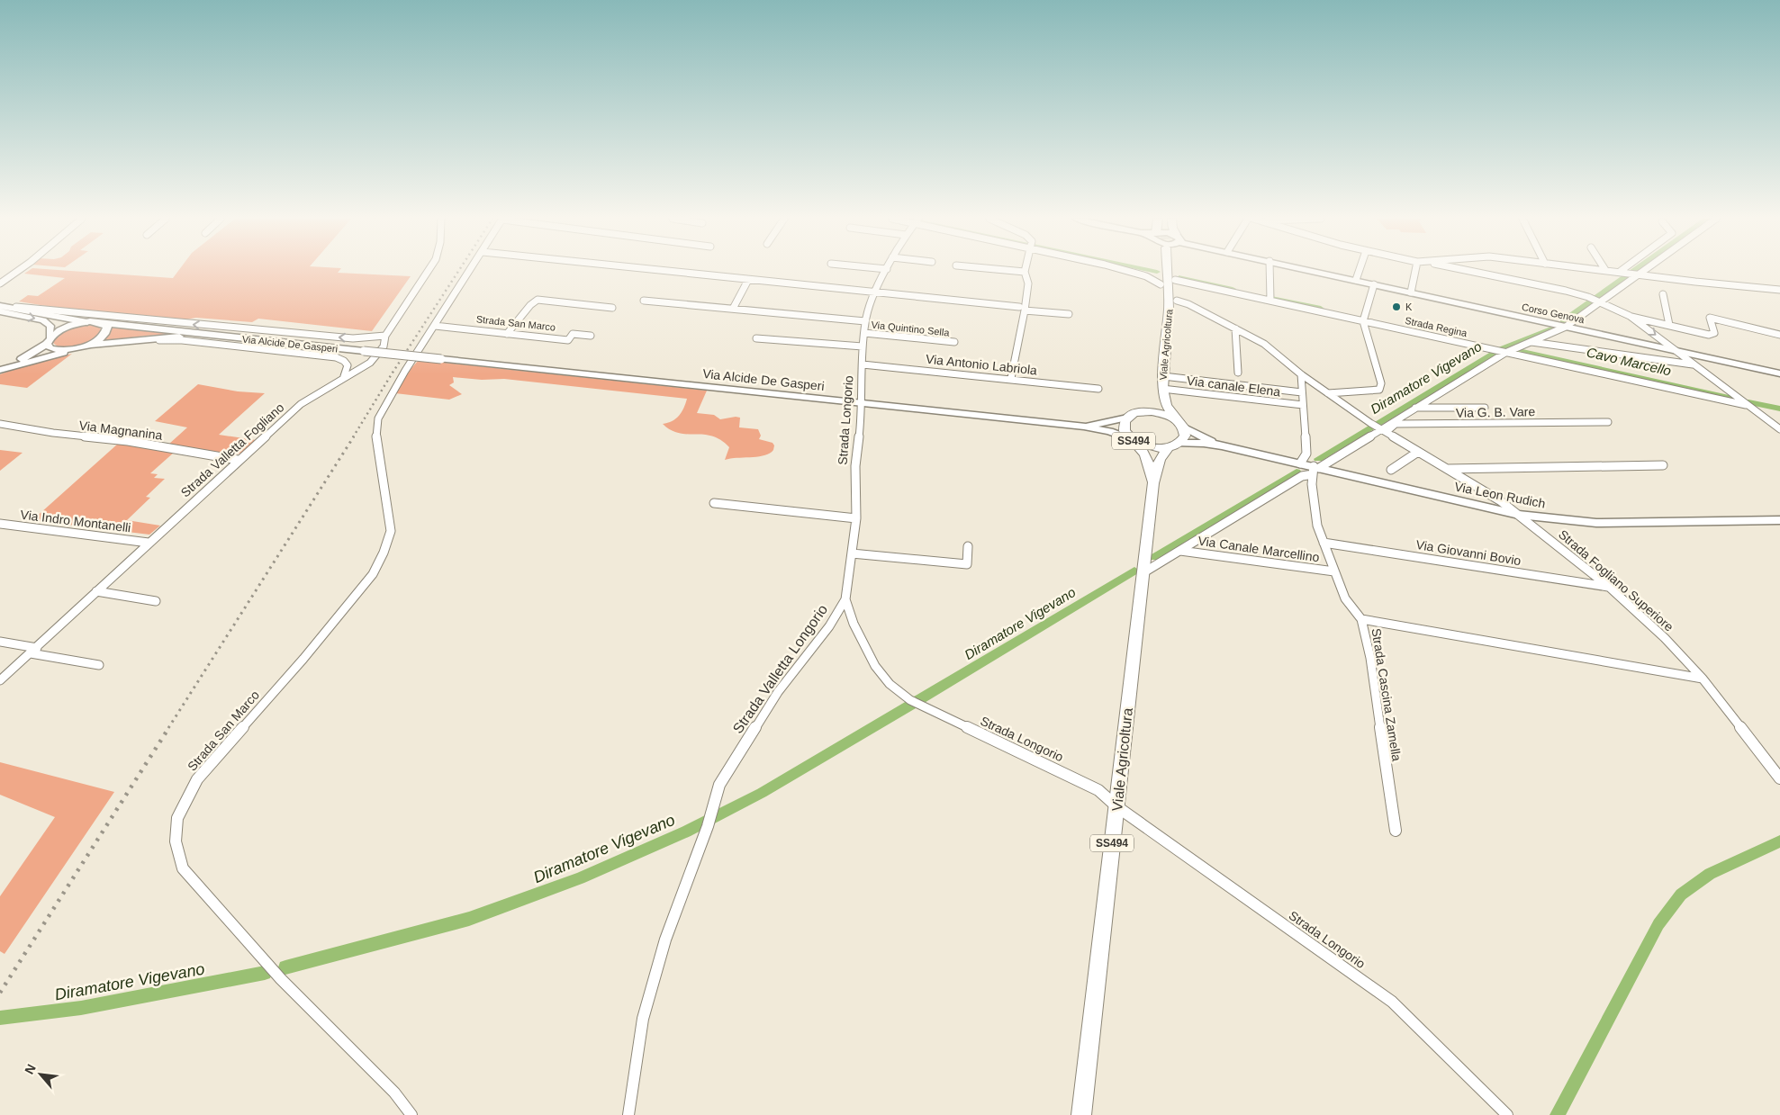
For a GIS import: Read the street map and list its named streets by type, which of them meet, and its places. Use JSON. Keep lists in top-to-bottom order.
{
  "streets": {
    "main road": [
      "Corso Genova",
      "Via Alcide De Gasperi",
      "Viale Agricoltura",
      "SS494",
      "Via Leon Rudich"
    ],
    "street": [
      "Strada San Marco",
      "Strada Regina",
      "Via Quintino Sella",
      "Via Antonio Labriola",
      "Via canale Elena",
      "Via G. B. Vare",
      "Strada Longorio",
      "Via Magnanina",
      "Strada Valletta Fogliano",
      "Via Indro Montanelli",
      "Via Canale Marcellino",
      "Via Giovanni Bovio",
      "Strada Fogliano Superiore",
      "Strada Valletta Longorio",
      "Strada Cascina Zamella"
    ]
  },
  "crossings": [
    ["Via Quintino Sella", "Strada Longorio"],
    ["Via Alcide De Gasperi", "Viale Agricoltura"],
    ["Via Alcide De Gasperi", "Strada Longorio"],
    ["Via Alcide De Gasperi", "SS494"],
    ["Viale Agricoltura", "Via canale Elena"],
    ["Viale Agricoltura", "Strada Longorio"],
    ["Viale Agricoltura", "SS494"],
    ["Via Antonio Labriola", "Strada Longorio"],
    ["Via G. B. Vare", "Strada Fogliano Superiore"],
    ["Strada Longorio", "Strada Valletta Longorio"],
    ["Via Magnanina", "Strada Valletta Fogliano"],
    ["Strada Valletta Fogliano", "Via Indro Montanelli"],
    ["Via Leon Rudich", "Strada Fogliano Superiore"],
    ["Via Leon Rudich", "Strada Cascina Zamella"],
    ["Via Canale Marcellino", "Strada Cascina Zamella"],
    ["Via Giovanni Bovio", "Strada Fogliano Superiore"],
    ["Via Giovanni Bovio", "Strada Cascina Zamella"]
  ],
  "water": ["Cavo Marcello", "Diramatore Vigevano"],
  "places": ["K"],
  "north": "top left"
}
